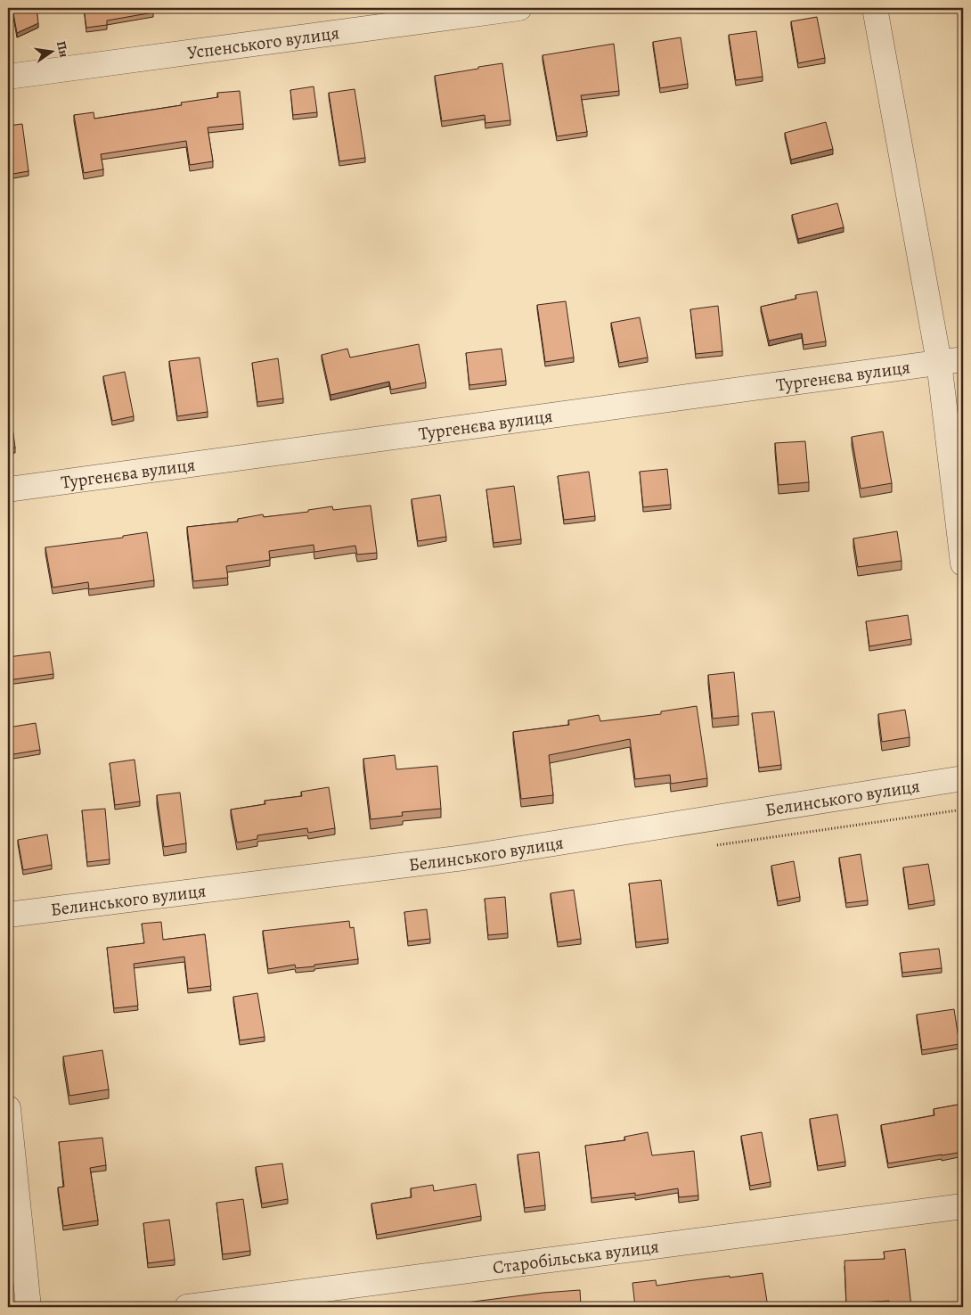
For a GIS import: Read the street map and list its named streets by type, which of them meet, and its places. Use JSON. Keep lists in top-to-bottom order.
{
  "streets": {
    "street": [
      "Успенського вулиця",
      "Тургенєва вулиця",
      "Белинського вулиця",
      "Старобільська вулиця"
    ]
  },
  "north": "right"
}
